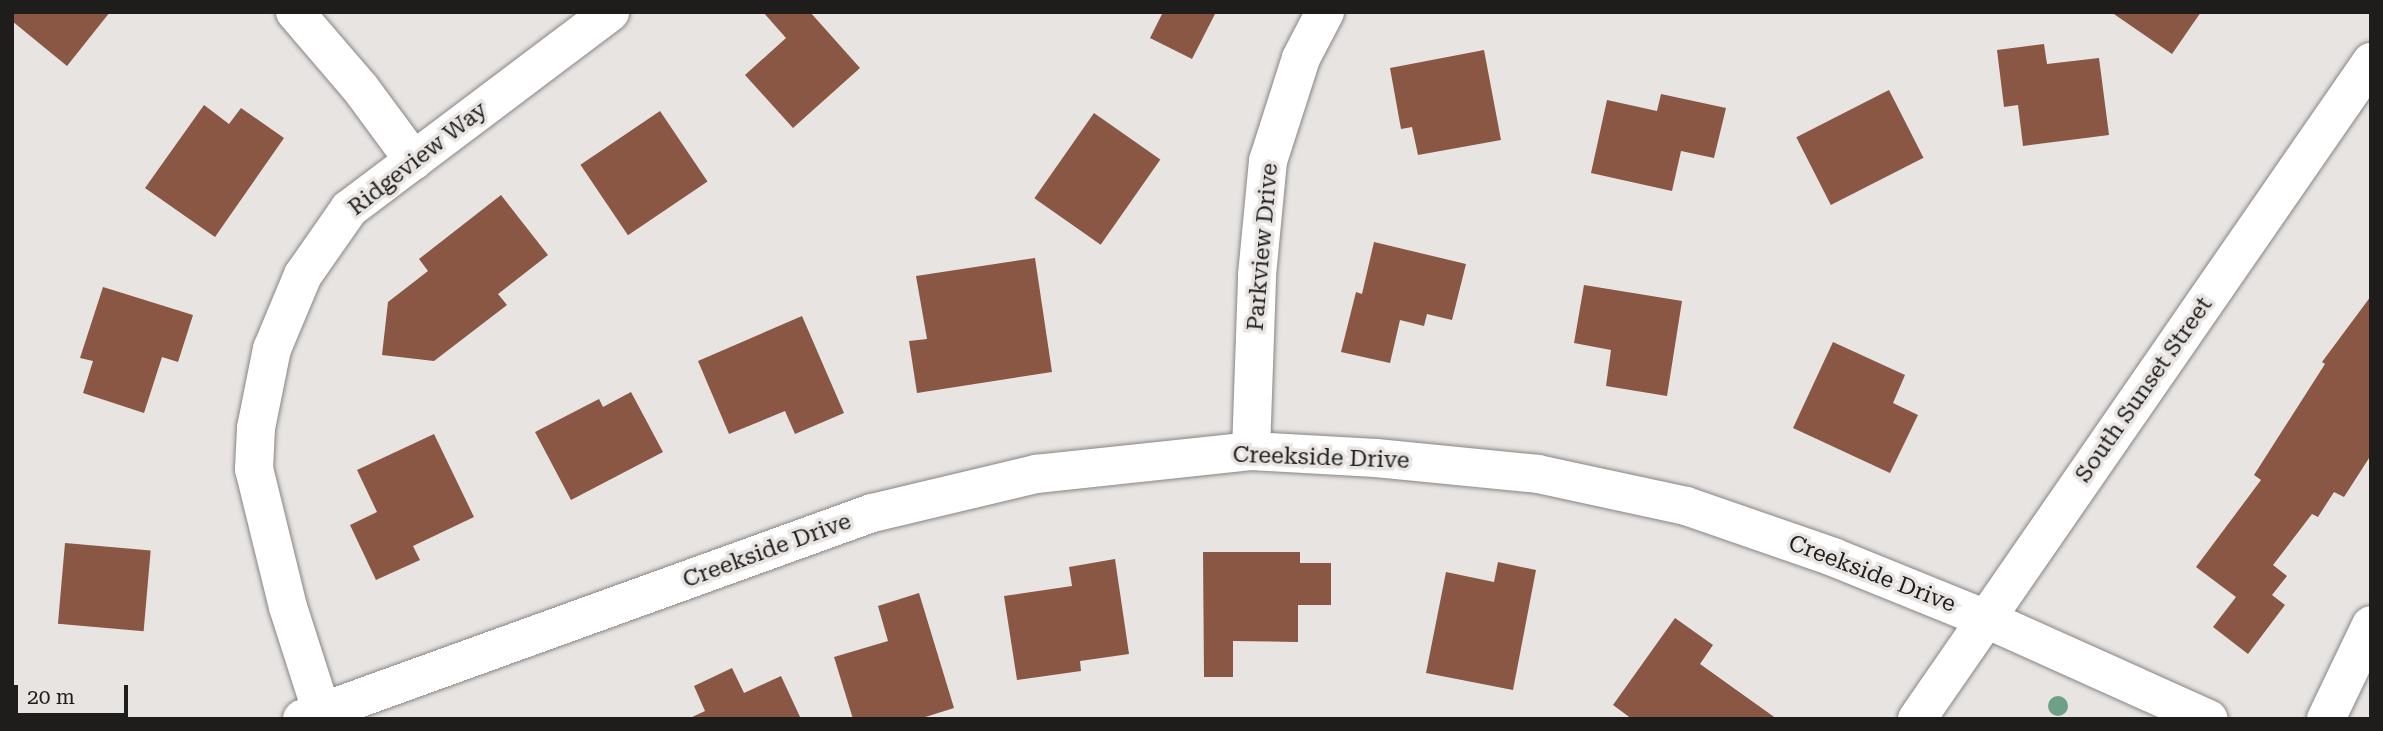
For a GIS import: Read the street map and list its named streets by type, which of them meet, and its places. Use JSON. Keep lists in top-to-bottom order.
{
  "streets": {
    "street": [
      "Ridgeview Way",
      "Parkview Drive",
      "South Sunset Street",
      "Creekside Drive"
    ]
  },
  "crossings": [
    ["Ridgeview Way", "Creekside Drive"],
    ["Parkview Drive", "Creekside Drive"],
    ["South Sunset Street", "Creekside Drive"]
  ],
  "scale_bar": "20 m"
}
